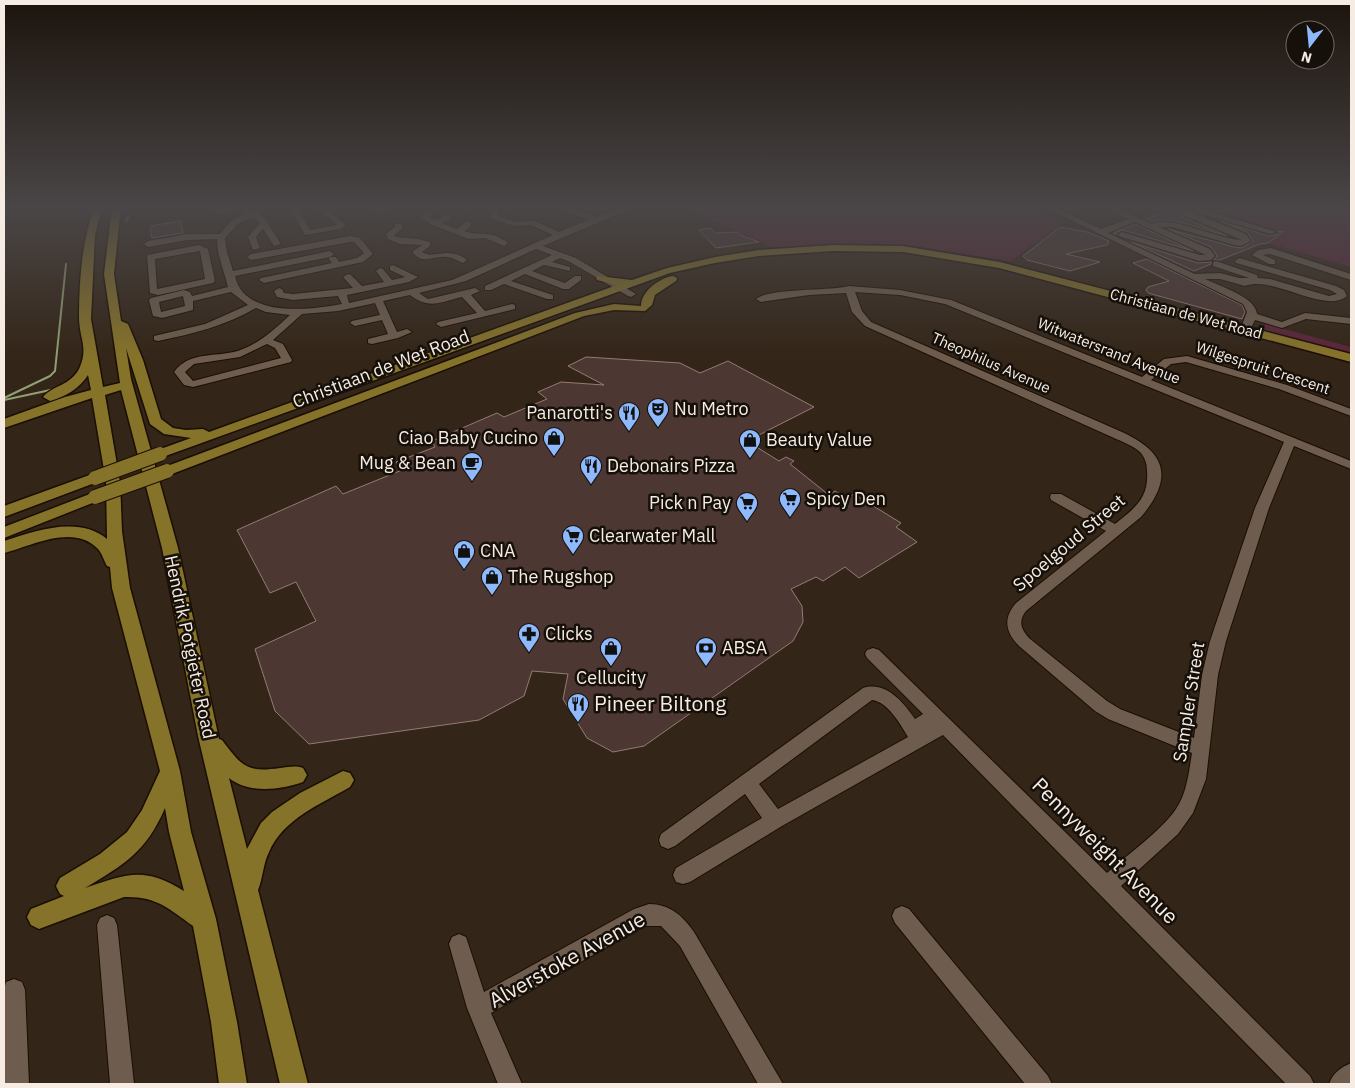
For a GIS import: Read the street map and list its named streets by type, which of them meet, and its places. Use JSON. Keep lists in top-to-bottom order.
{
  "streets": {
    "main road": ["Christiaan de Wet Road", "Hendrik Potgieter Road"],
    "street": [
      "Witwatersrand Avenue",
      "Theophilus Avenue",
      "Wilgespruit Crescent",
      "Spoelgoud Street",
      "Sampler Street",
      "Pennyweight Avenue",
      "Alverstoke Avenue"
    ]
  },
  "crossings": [
    ["Witwatersrand Avenue", "Theophilus Avenue"],
    ["Witwatersrand Avenue", "Wilgespruit Crescent"],
    ["Witwatersrand Avenue", "Sampler Street"],
    ["Theophilus Avenue", "Spoelgoud Street"],
    ["Spoelgoud Street", "Sampler Street"],
    ["Sampler Street", "Pennyweight Avenue"]
  ],
  "places": {
    "theatre": ["Nu Metro"],
    "restaurant": ["Panarotti's", "Debonairs Pizza", "Pineer Biltong"],
    "shop": [
      "Ciao Baby Cucino",
      "Beauty Value",
      "CNA",
      "The Rugshop",
      "Cellucity"
    ],
    "cafe": ["Mug & Bean"],
    "supermarket": ["Spicy Den", "Pick n Pay", "Clearwater Mall"],
    "pharmacy": ["Clicks"],
    "bank": ["ABSA"]
  },
  "north": "bottom"
}
